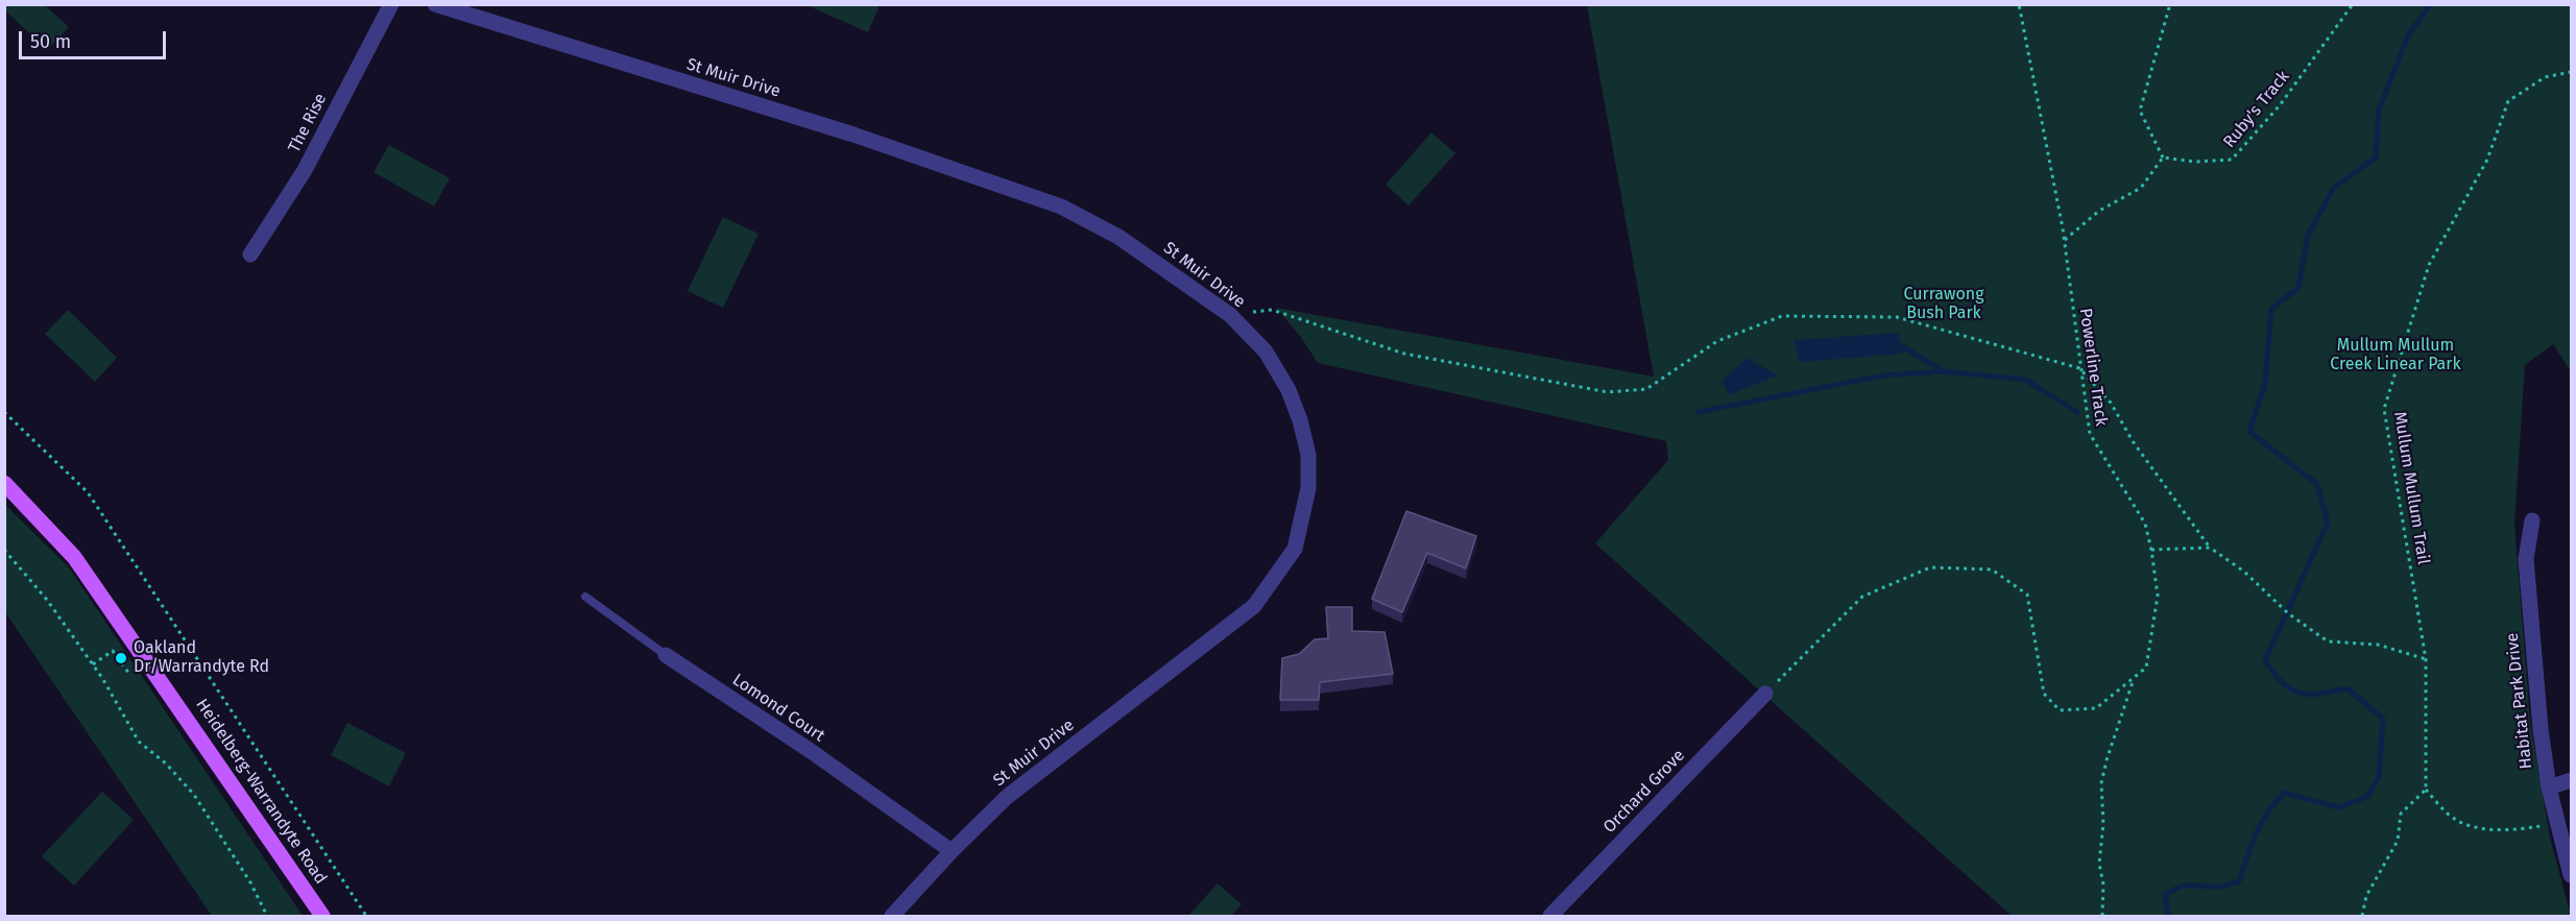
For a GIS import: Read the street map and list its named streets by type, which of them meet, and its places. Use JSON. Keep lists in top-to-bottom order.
{
  "streets": {
    "main road": ["Heidelberg-Warrandyte Road"],
    "street": [
      "St Muir Drive",
      "The Rise",
      "Habitat Park Drive",
      "Lomond Court",
      "Orchard Grove"
    ],
    "path": ["Ruby's Track", "Powerline Track", "Mullum Mullum Trail"]
  },
  "crossings": [
    ["St Muir Drive", "Lomond Court"],
    ["Powerline Track", "Orchard Grove"]
  ],
  "parks": ["Currawong Bush Park", "Mullum Mullum Creek Linear Park"],
  "places": ["Oakland Dr/Warrandyte Rd"],
  "scale_bar": "50 m"
}
